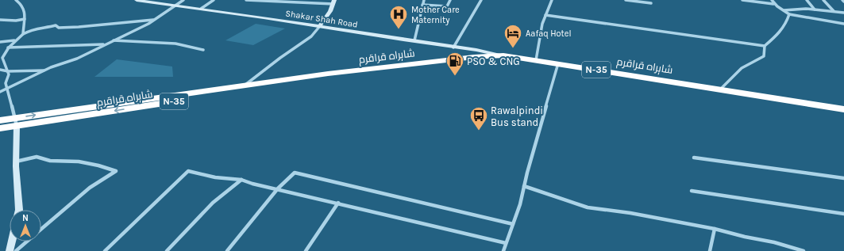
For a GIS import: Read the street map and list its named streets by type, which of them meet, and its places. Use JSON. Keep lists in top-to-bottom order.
{
  "streets": {
    "highway": ["شاہراہ قراقرم", "N-35"],
    "main road": ["Shakar Shah Road"]
  },
  "crossings": [
    ["Shakar Shah Road", "شاہراہ قراقرم"]
  ],
  "places": {
    "hospital": ["Mother Care Maternity"],
    "hotel": ["Aafaq Hotel"],
    "fuel station": ["PSO & CNG"],
    "bus stop": ["Rawalpindi Bus stand"]
  },
  "north": "top"
}
